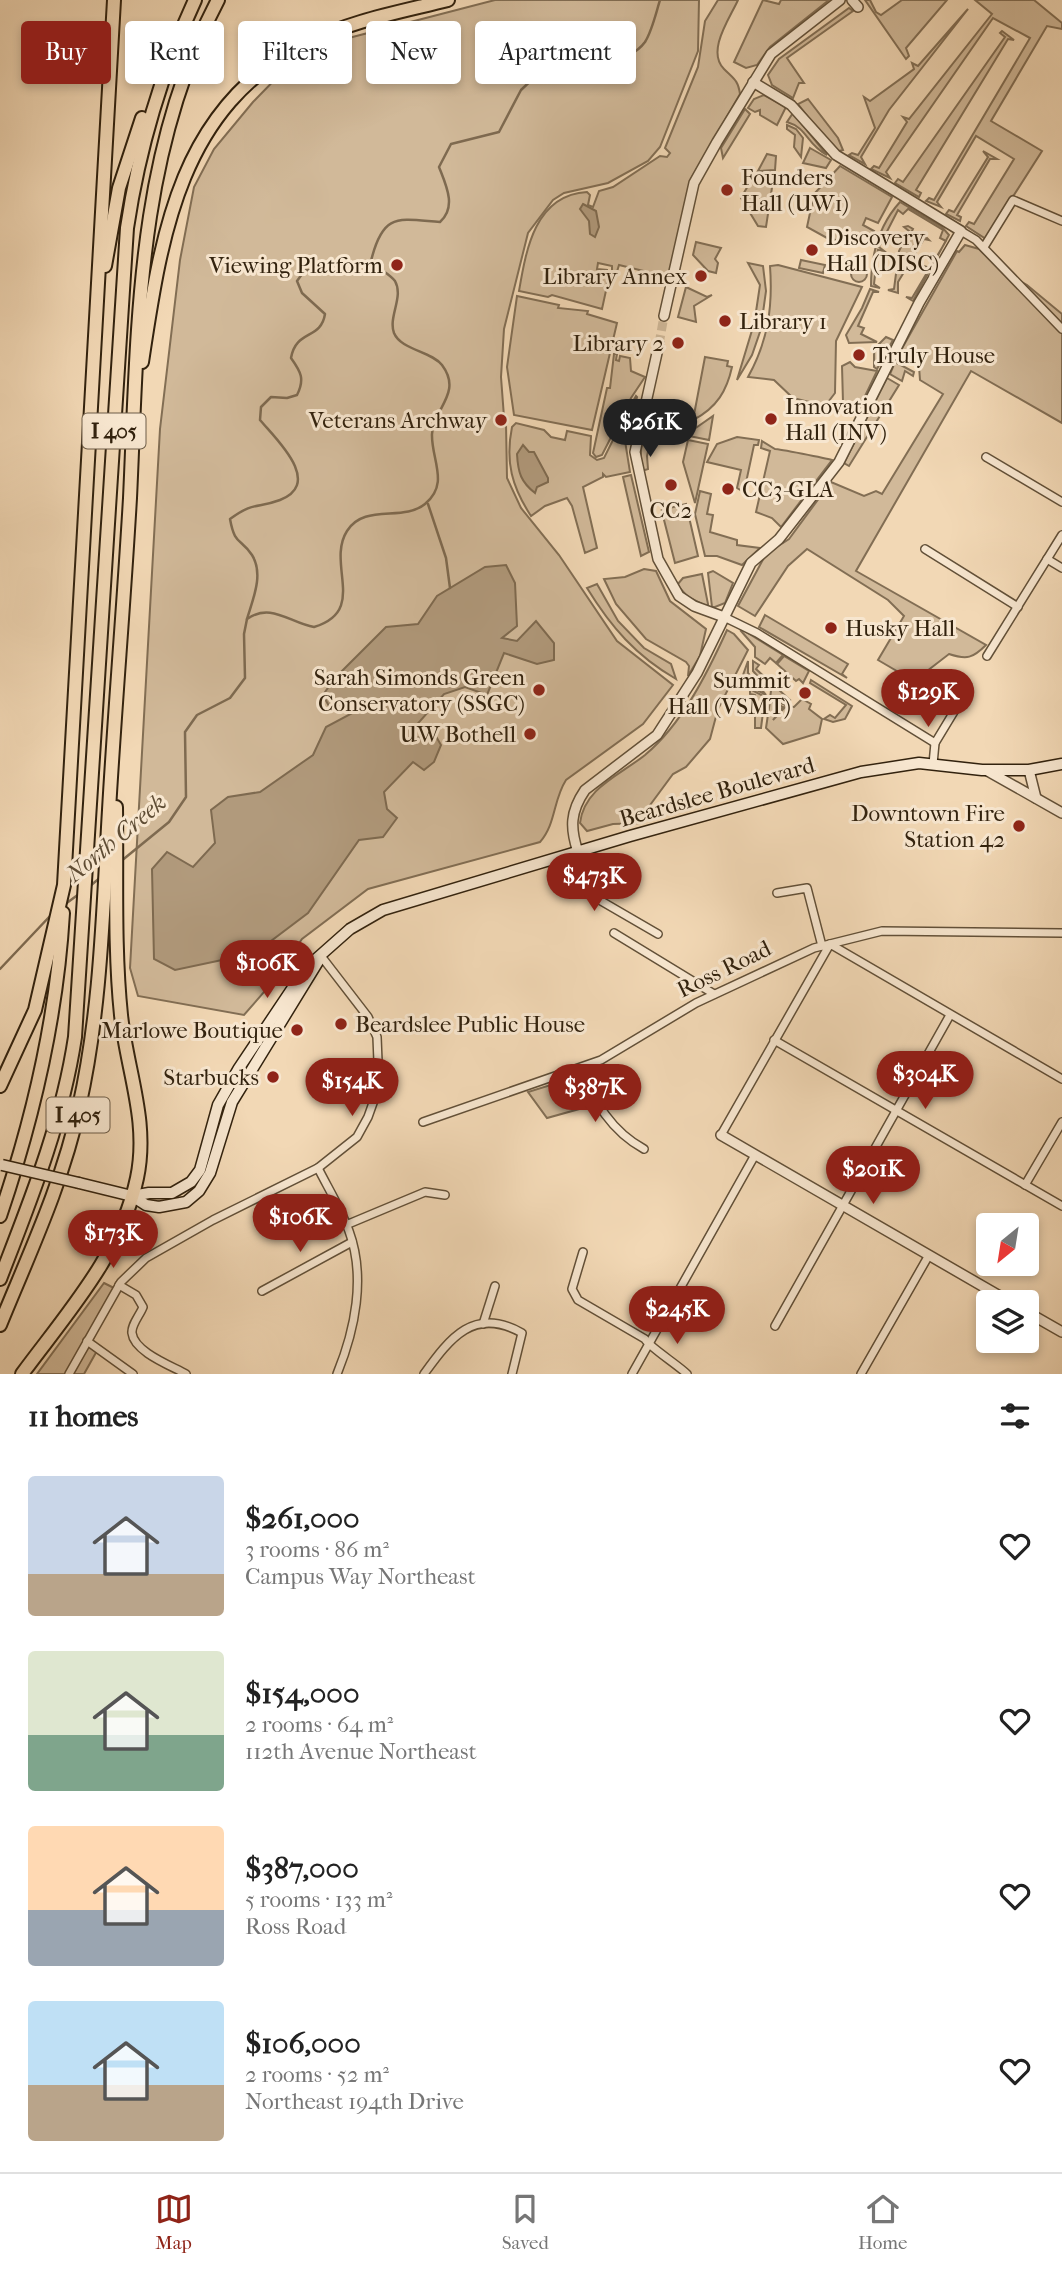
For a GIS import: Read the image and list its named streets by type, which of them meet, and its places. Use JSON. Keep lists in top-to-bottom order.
{
  "streets": {
    "highway": ["I 405"],
    "main road": ["Beardslee Boulevard"],
    "street": ["Ross Road"]
  },
  "water": ["North Creek"],
  "places": [
    "Founders Hall (UW1)",
    "Discovery Hall (DISC)",
    "Viewing Platform",
    "Library Annex",
    "Library 1",
    "Library 2",
    "Truly House",
    "Innovation Hall (INV)",
    "Veterans Archway",
    "CC2",
    "CC3-GLA",
    "Husky Hall",
    "Sarah Simonds Green Conservatory (SSGC)",
    "Summit Hall (VSMT)",
    "UW Bothell",
    "Downtown Fire Station 42",
    "Beardslee Public House",
    "Marlowe Boutique",
    "Starbucks"
  ],
  "north": "bottom left",
  "page": {
    "chip": [
      "Buy",
      "Rent",
      "Filters",
      "New",
      "Apartment"
    ],
    "price": [
      "$261K",
      "$129K",
      "$473K",
      "$106K",
      "$304K",
      "$154K",
      "$387K",
      "$201K",
      "$106K",
      "$173K",
      "$245K"
    ],
    "heading": "11 homes",
    "list": [
      {
        "name": "$261,000",
        "note": "3 rooms · 86 m² · Campus Way Northeast"
      },
      {
        "name": "$154,000",
        "note": "2 rooms · 64 m² · 112th Avenue Northeast"
      },
      {
        "name": "$387,000",
        "note": "5 rooms · 133 m² · Ross Road"
      },
      {
        "name": "$106,000",
        "note": "2 rooms · 52 m² · Northeast 194th Drive"
      }
    ],
    "tabs": ["Map", "Saved", "Home"]
  }
}
